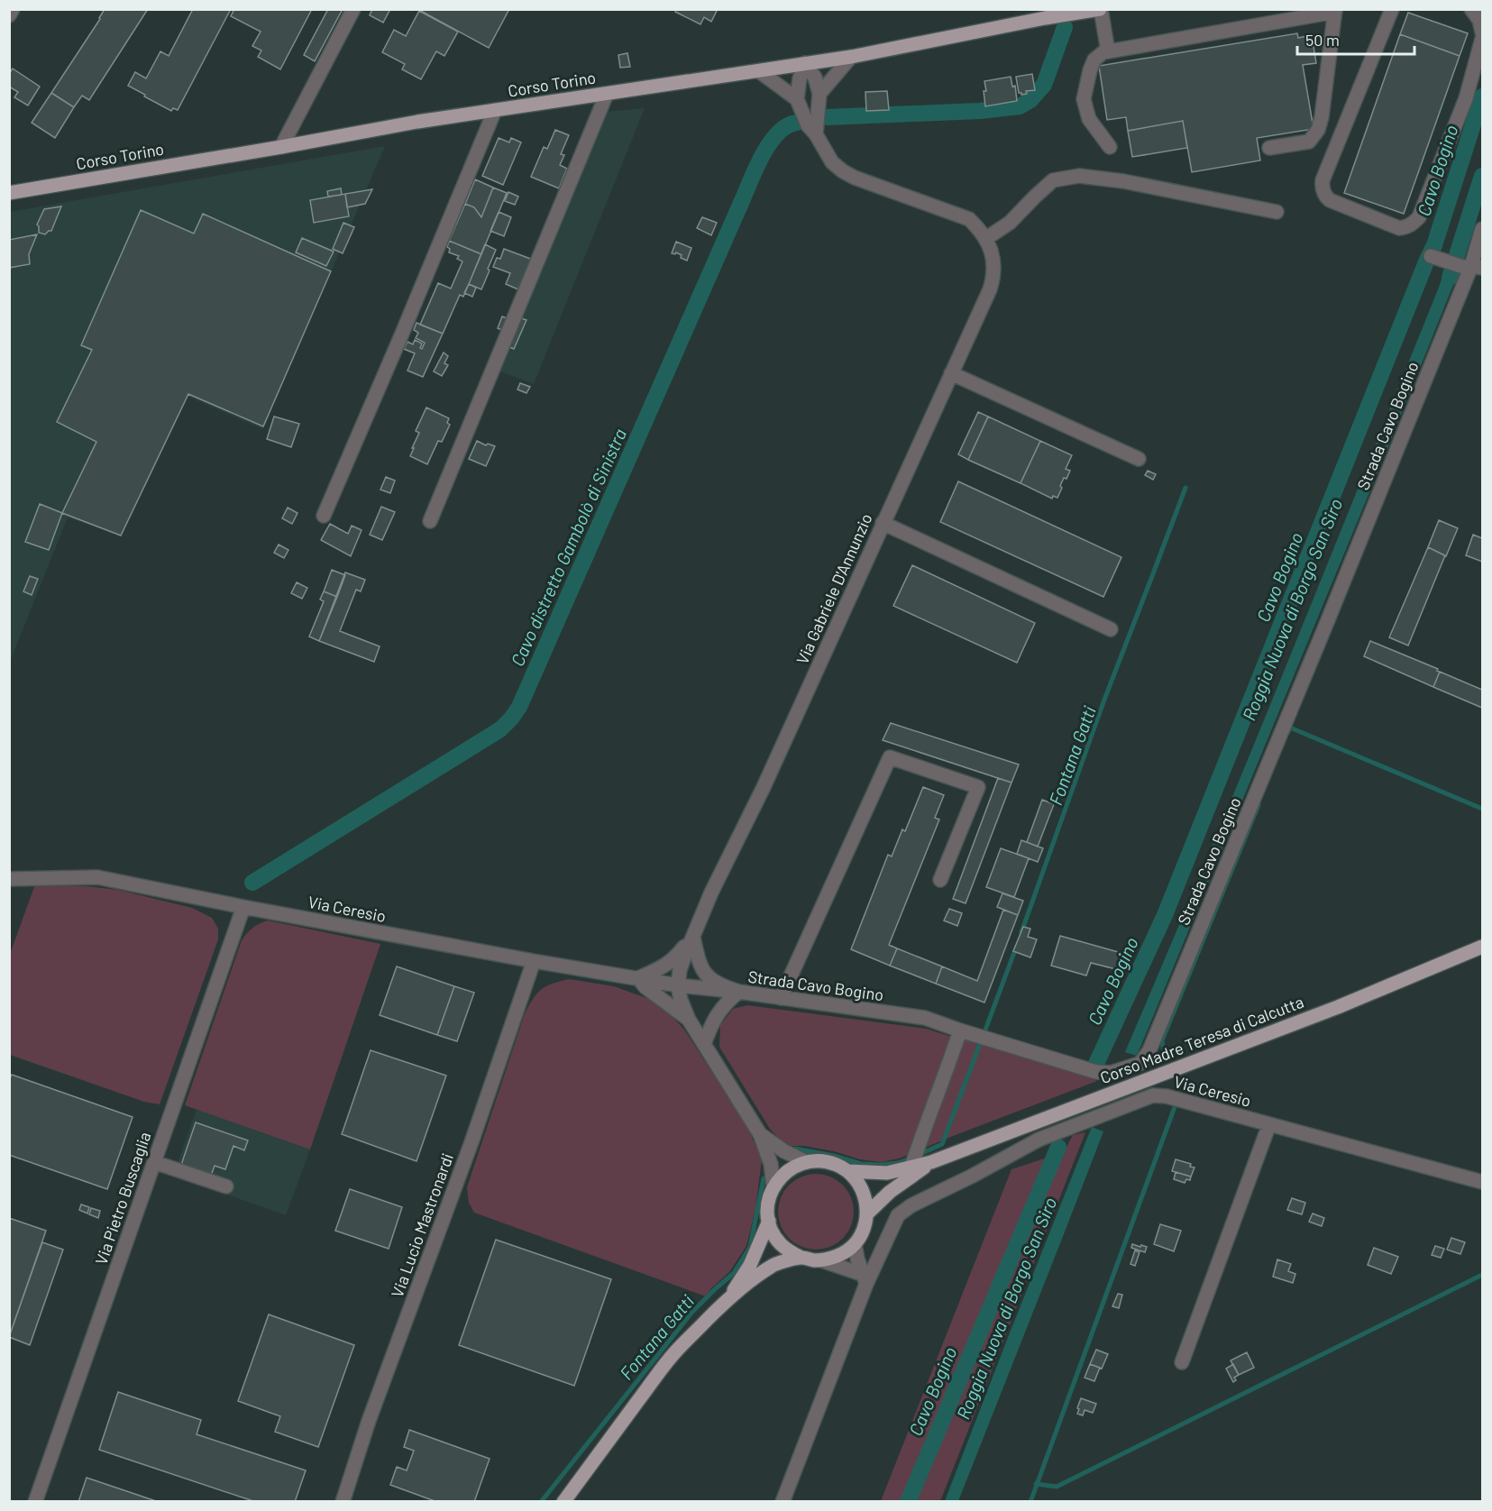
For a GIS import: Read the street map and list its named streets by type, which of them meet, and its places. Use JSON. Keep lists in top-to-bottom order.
{
  "streets": {
    "main road": ["Corso Torino", "Corso Madre Teresa di Calcutta"],
    "street": [
      "Strada Cavo Bogino",
      "Via Gabriele D'Annunzio",
      "Via Ceresio",
      "Via Pietro Buscaglia",
      "Via Lucio Mastronardi"
    ]
  },
  "crossings": [
    ["Strada Cavo Bogino", "Via Gabriele D'Annunzio"],
    ["Strada Cavo Bogino", "Via Ceresio"],
    ["Via Gabriele D'Annunzio", "Via Ceresio"],
    ["Via Gabriele D'Annunzio", "Corso Madre Teresa di Calcutta"],
    ["Via Ceresio", "Via Pietro Buscaglia"],
    ["Via Ceresio", "Via Lucio Mastronardi"]
  ],
  "water": [
    "Cavo Bogino",
    "Cavo distretto Gambolò di Sinistra",
    "Roggia Nuova di Borgo San Siro",
    "Fontana Gatti"
  ],
  "scale_bar": "50 m"
}
